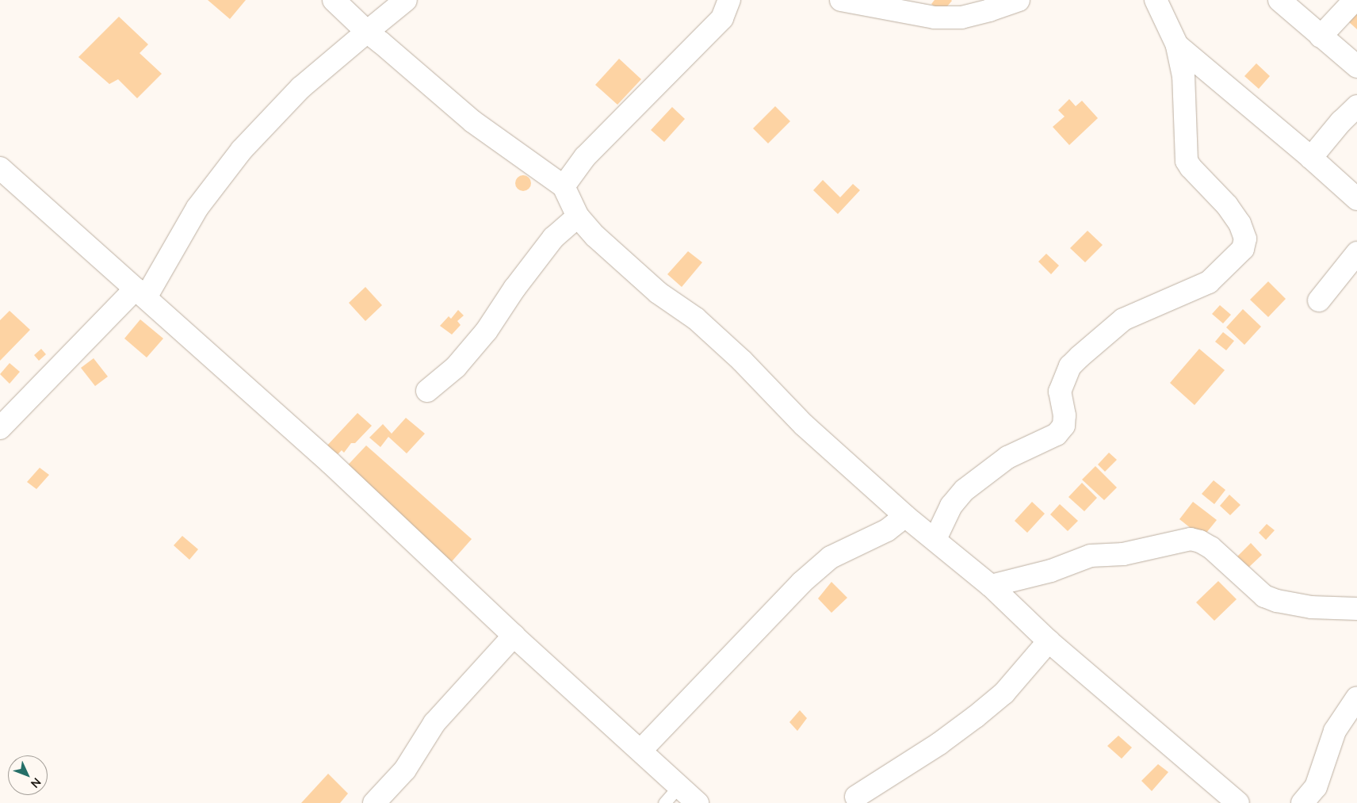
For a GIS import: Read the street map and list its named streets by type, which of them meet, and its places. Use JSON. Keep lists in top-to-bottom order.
{
  "north": "bottom right"
}
